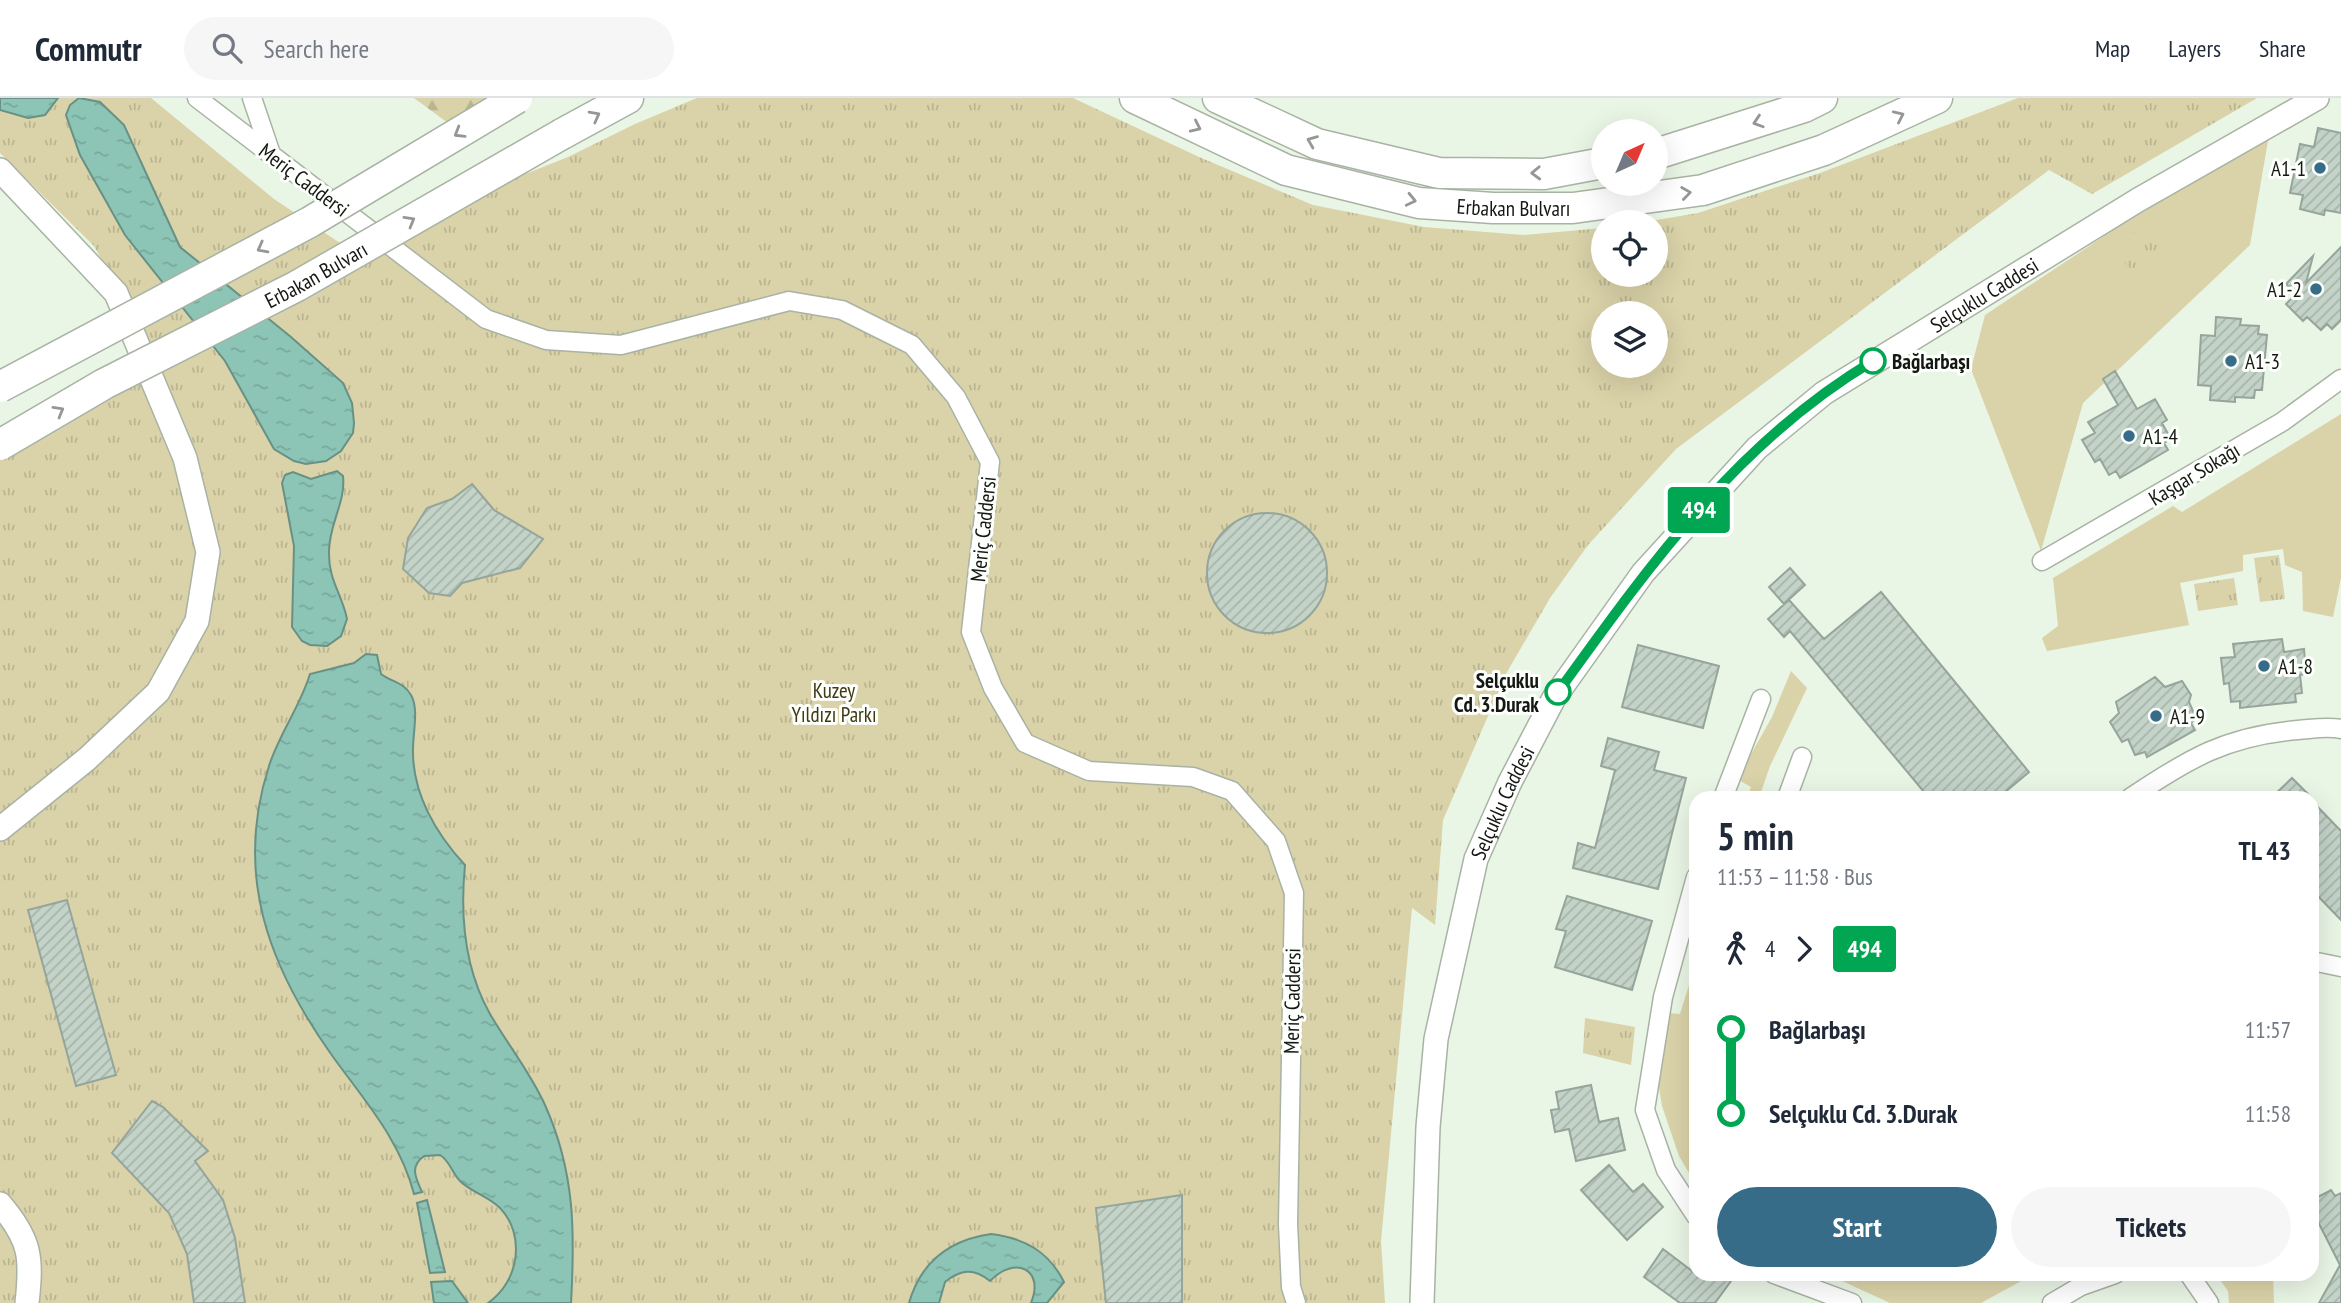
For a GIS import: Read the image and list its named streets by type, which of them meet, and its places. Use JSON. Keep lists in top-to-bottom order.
{
  "streets": {
    "highway": ["Erbakan Bulvarı"],
    "street": ["Meriç Caddersi", "Selçuklu Caddesi", "Kaşgar Sokağı"]
  },
  "parks": ["Kuzey Yıldızı Parkı"],
  "places": [
    "A1-1",
    "A1-2",
    "Bağlarbaşı",
    "A1-3",
    "A1-4",
    "A1-8",
    "Selçuklu Cd. 3.Durak",
    "A1-9"
  ],
  "lines": ["bus line 494"],
  "north": "top right",
  "page": {
    "header": "Commutr",
    "search": "Search here",
    "nav": ["Map", "Layers", "Share"],
    "on_map": "494",
    "heading": ["5 min", "11:53 – 11:58 · Bus", "TL 43"],
    "legs": ["4", "494"],
    "list": [
      {
        "name": "Bağlarbaşı",
        "value": "11:57"
      },
      {
        "name": "Selçuklu Cd. 3.Durak",
        "value": "11:58"
      }
    ],
    "buttons": ["Start", "Tickets"]
  }
}
